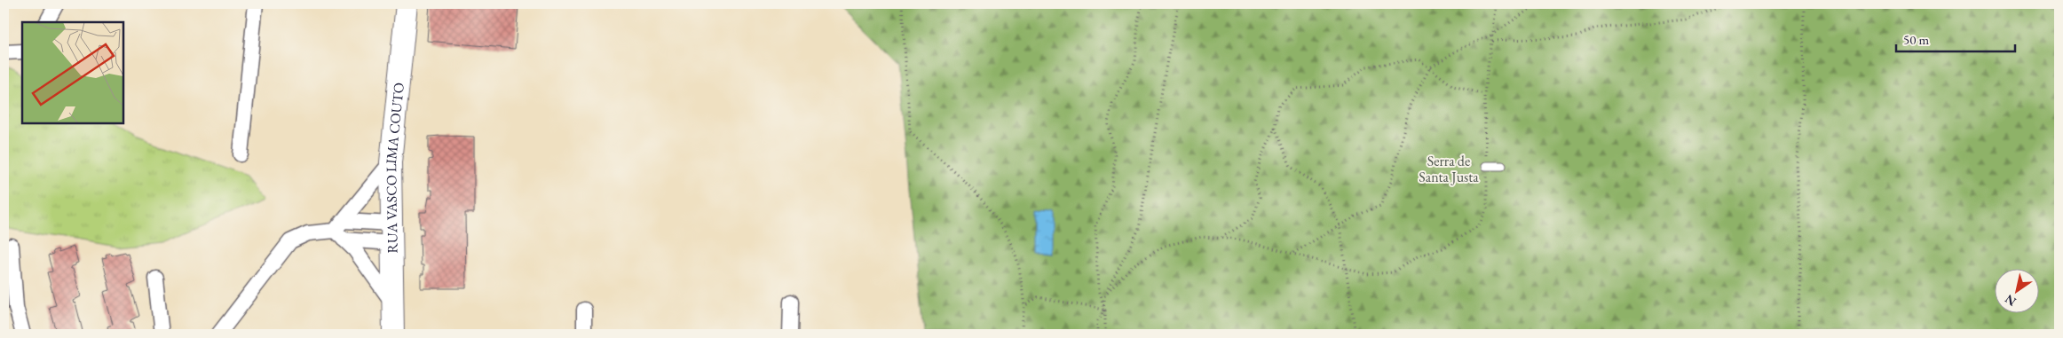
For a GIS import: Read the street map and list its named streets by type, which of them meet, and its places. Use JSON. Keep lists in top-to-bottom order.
{
  "streets": {
    "street": ["RUA VASCO LIMA COUTO"]
  },
  "parks": ["Serra de Santa Justa"],
  "scale_bar": "50 m",
  "north": "bottom left"
}
